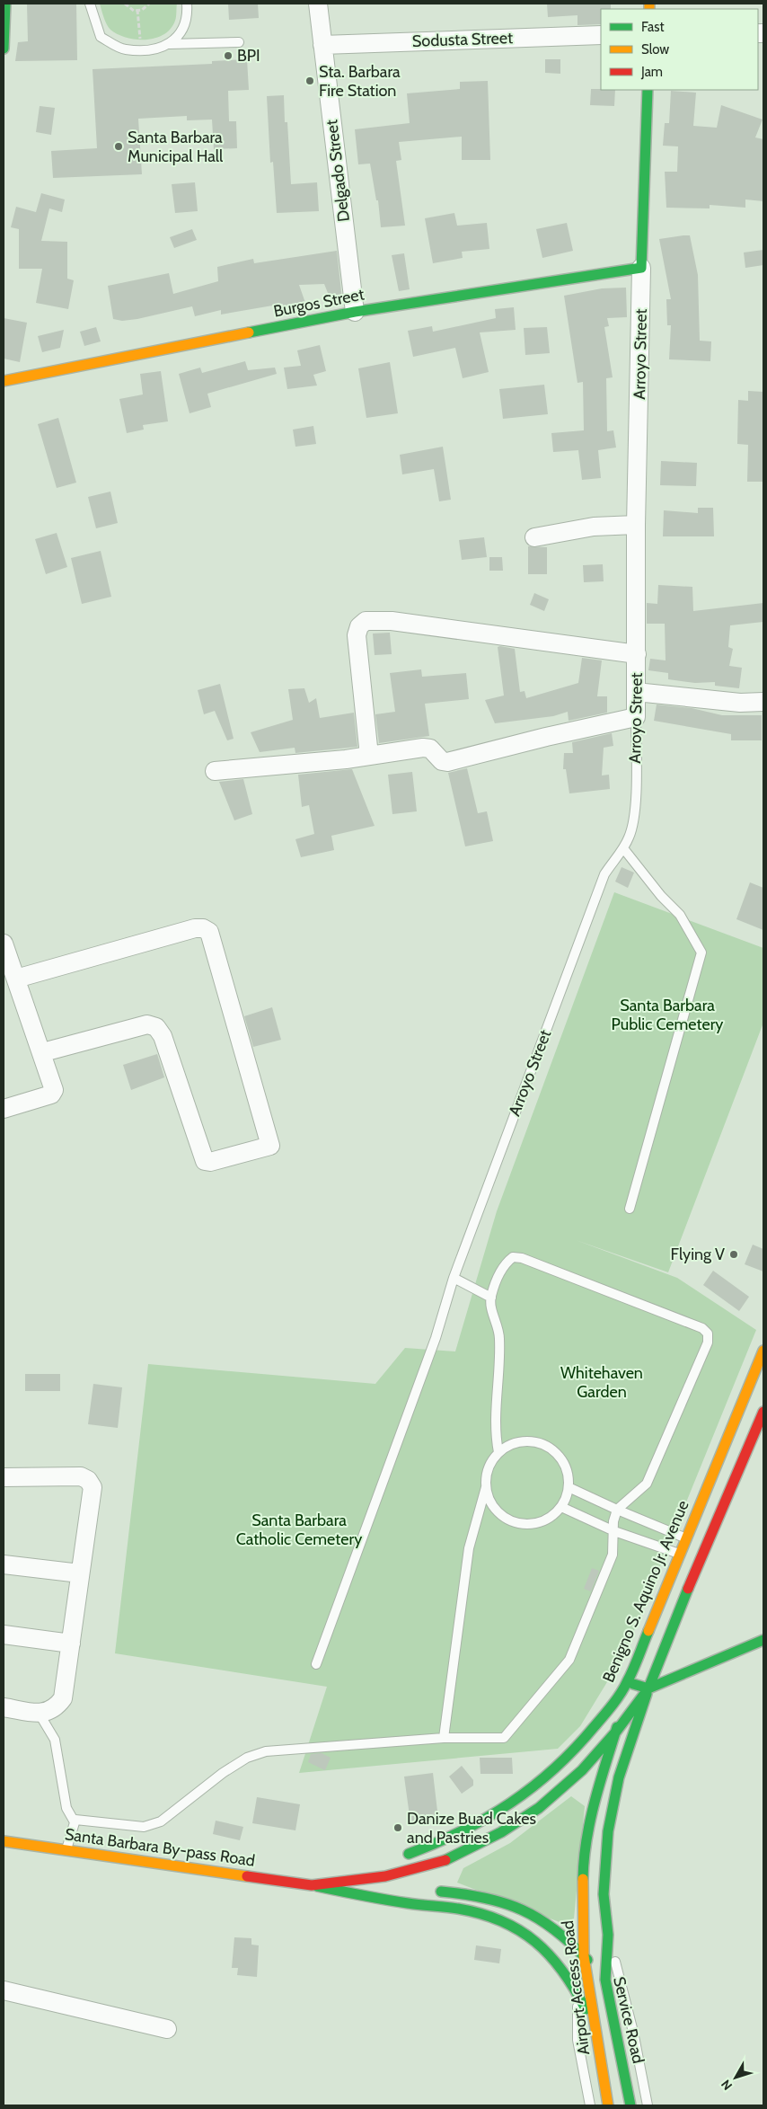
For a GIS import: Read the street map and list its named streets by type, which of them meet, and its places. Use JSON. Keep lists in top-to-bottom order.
{
  "streets": {
    "main road": [
      "Burgos Street",
      "Arroyo Street",
      "Benigno S. Aquino Jr. Avenue",
      "Santa Barbara By-pass Road",
      "Airport Access Road"
    ],
    "street": ["Sodusta Street", "Delgado Street"],
    "lane": ["Service Road"]
  },
  "crossings": [
    ["Sodusta Street", "Delgado Street"],
    ["Delgado Street", "Burgos Street"],
    ["Burgos Street", "Arroyo Street"],
    ["Benigno S. Aquino Jr. Avenue", "Airport Access Road"],
    ["Airport Access Road", "Service Road"]
  ],
  "parks": ["Santa Barbara Public Cemetery", "Whitehaven Garden", "Santa Barbara Catholic Cemetery"],
  "places": [
    "BPI",
    "Sta. Barbara Fire Station",
    "Santa Barbara Municipal Hall",
    "Flying V",
    "Danize Buad Cakes and Pastries"
  ],
  "legend": ["Fast", "Slow", "Jam"],
  "north": "bottom left"
}
